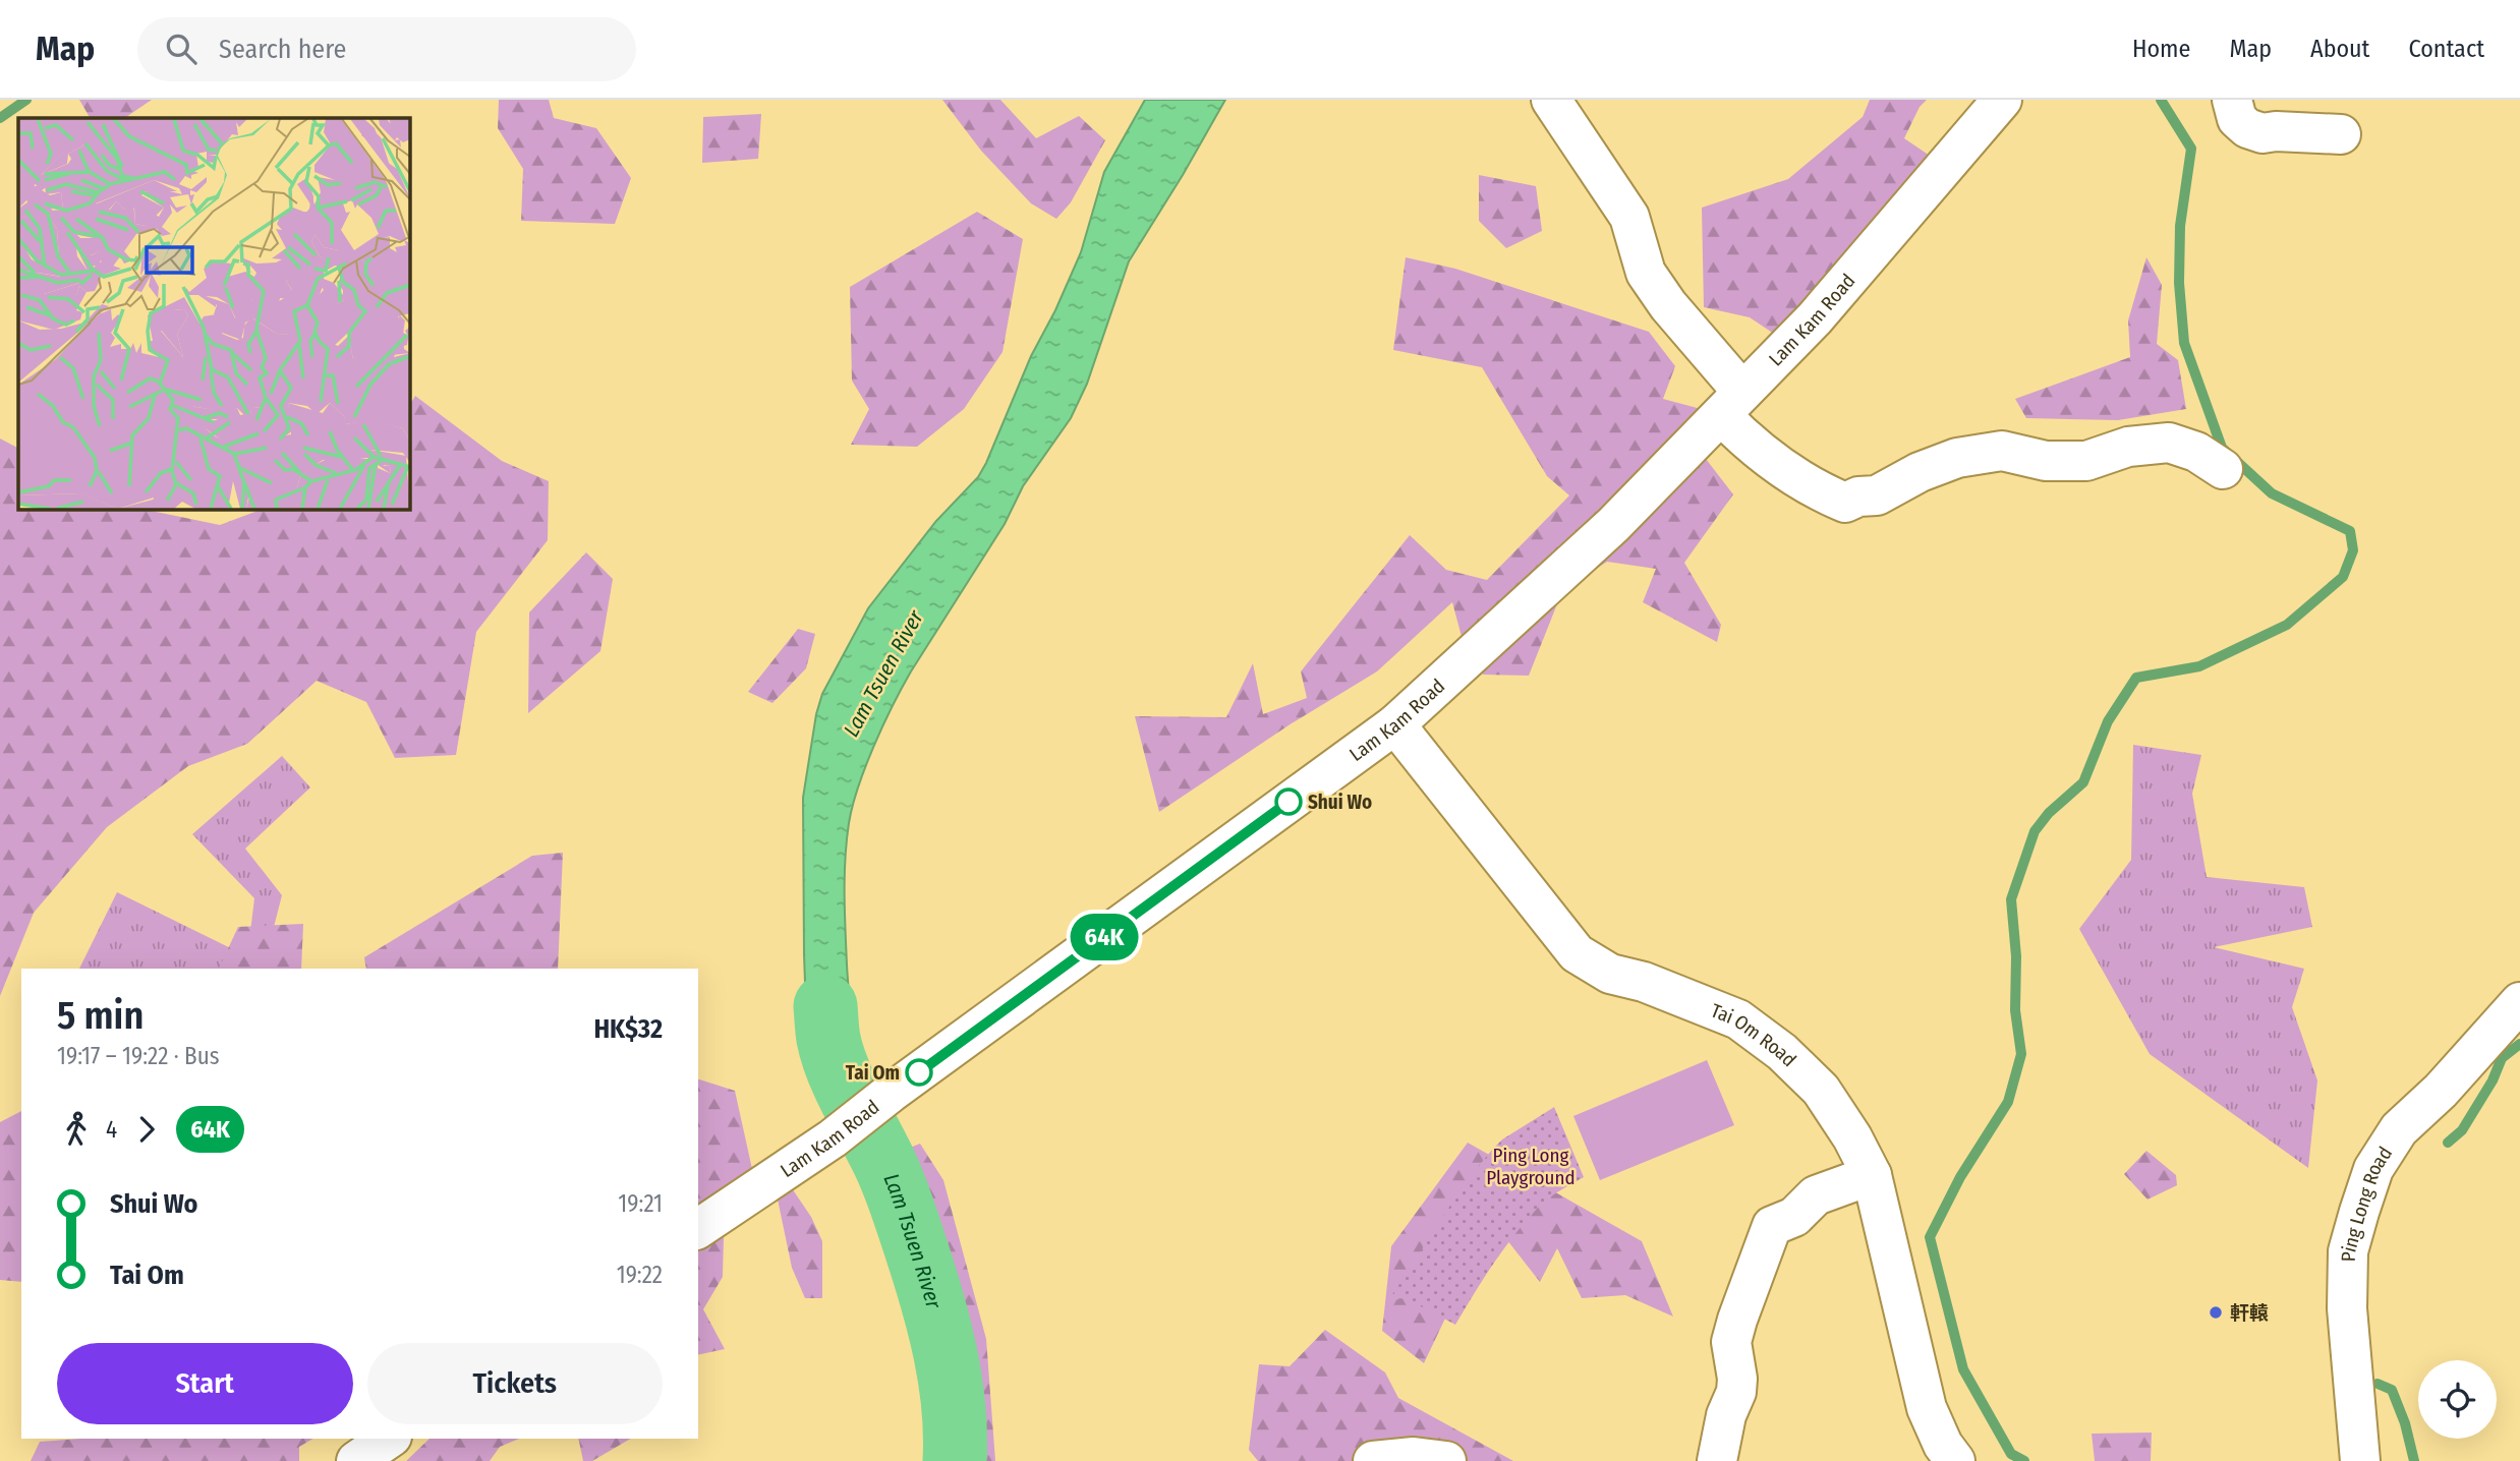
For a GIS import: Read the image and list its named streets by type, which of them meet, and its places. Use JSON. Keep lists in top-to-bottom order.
{
  "streets": {
    "street": ["Lam Kam Road", "Tai Om Road", "Ping Long Road"]
  },
  "crossings": [
    ["Lam Kam Road", "Tai Om Road"]
  ],
  "water": ["Lam Tsuen River"],
  "parks": ["Ping Long Playground"],
  "places": ["Shui Wo", "Tai Om", "軒轅"],
  "lines": ["bus line 64K"],
  "page": {
    "header": "Map",
    "search": "Search here",
    "nav": [
      "Home",
      "Map",
      "About",
      "Contact"
    ],
    "on_map": "64K",
    "heading": ["5 min", "19:17 – 19:22 · Bus", "HK$32"],
    "legs": ["4", "64K"],
    "list": [
      {
        "name": "Shui Wo",
        "value": "19:21"
      },
      {
        "name": "Tai Om",
        "value": "19:22"
      }
    ],
    "buttons": ["Start", "Tickets"]
  }
}
